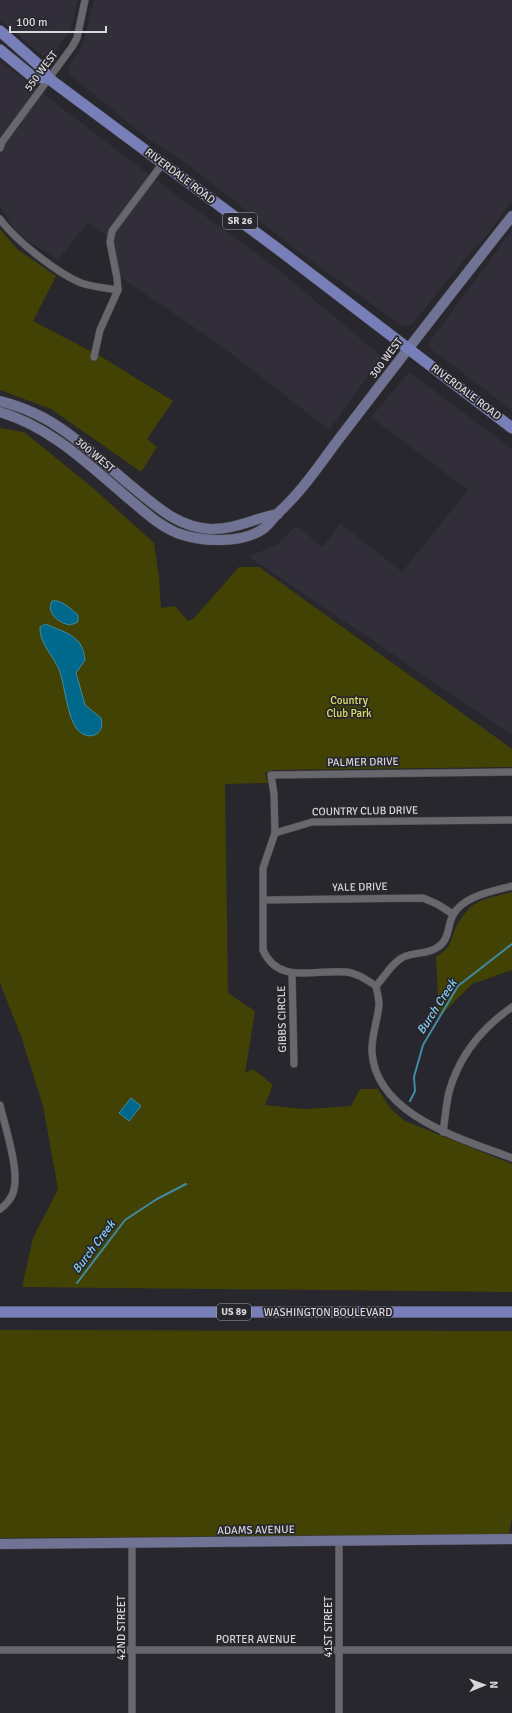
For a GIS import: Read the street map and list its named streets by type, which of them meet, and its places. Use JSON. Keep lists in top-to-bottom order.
{
  "streets": {
    "main road": [
      "RIVERDALE ROAD",
      "SR 26",
      "300 WEST",
      "US 89",
      "WASHINGTON BOULEVARD",
      "ADAMS AVENUE"
    ],
    "street": [
      "550 WEST",
      "PALMER DRIVE",
      "COUNTRY CLUB DRIVE",
      "YALE DRIVE",
      "GIBBS CIRCLE",
      "41ST STREET",
      "42ND STREET",
      "PORTER AVENUE"
    ]
  },
  "crossings": [
    ["550 WEST", "RIVERDALE ROAD"],
    ["550 WEST", "SR 26"],
    ["RIVERDALE ROAD", "SR 26"],
    ["RIVERDALE ROAD", "300 WEST"],
    ["PALMER DRIVE", "COUNTRY CLUB DRIVE"],
    ["ADAMS AVENUE", "41ST STREET"],
    ["ADAMS AVENUE", "42ND STREET"],
    ["41ST STREET", "PORTER AVENUE"],
    ["42ND STREET", "PORTER AVENUE"]
  ],
  "water": ["Burch Creek"],
  "parks": ["Country Club Park"],
  "scale_bar": "100 m",
  "north": "right"
}
